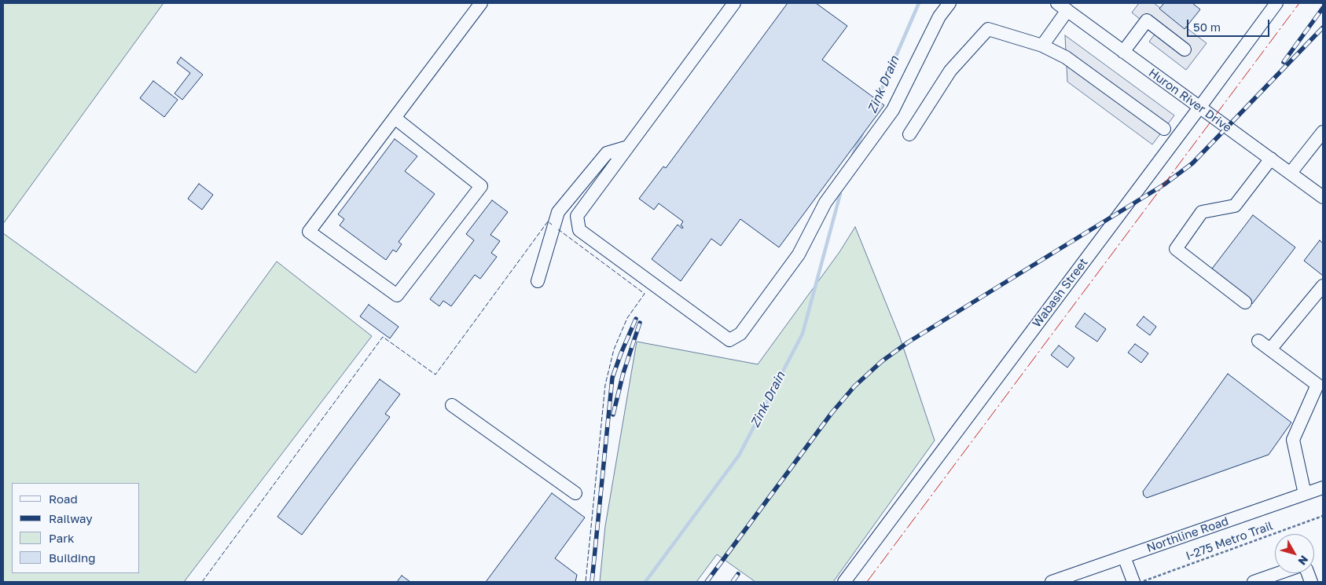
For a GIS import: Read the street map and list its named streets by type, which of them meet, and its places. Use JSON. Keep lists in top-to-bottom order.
{
  "streets": {
    "street": ["Huron River Drive", "Wabash Street", "Northline Road"],
    "path": ["I-275 Metro Trail"]
  },
  "crossings": [
    ["Huron River Drive", "Wabash Street"]
  ],
  "water": ["Zink Drain"],
  "legend": [
    "Road",
    "Railway",
    "Park",
    "Building"
  ],
  "scale_bar": "50 m",
  "north": "bottom right"
}
